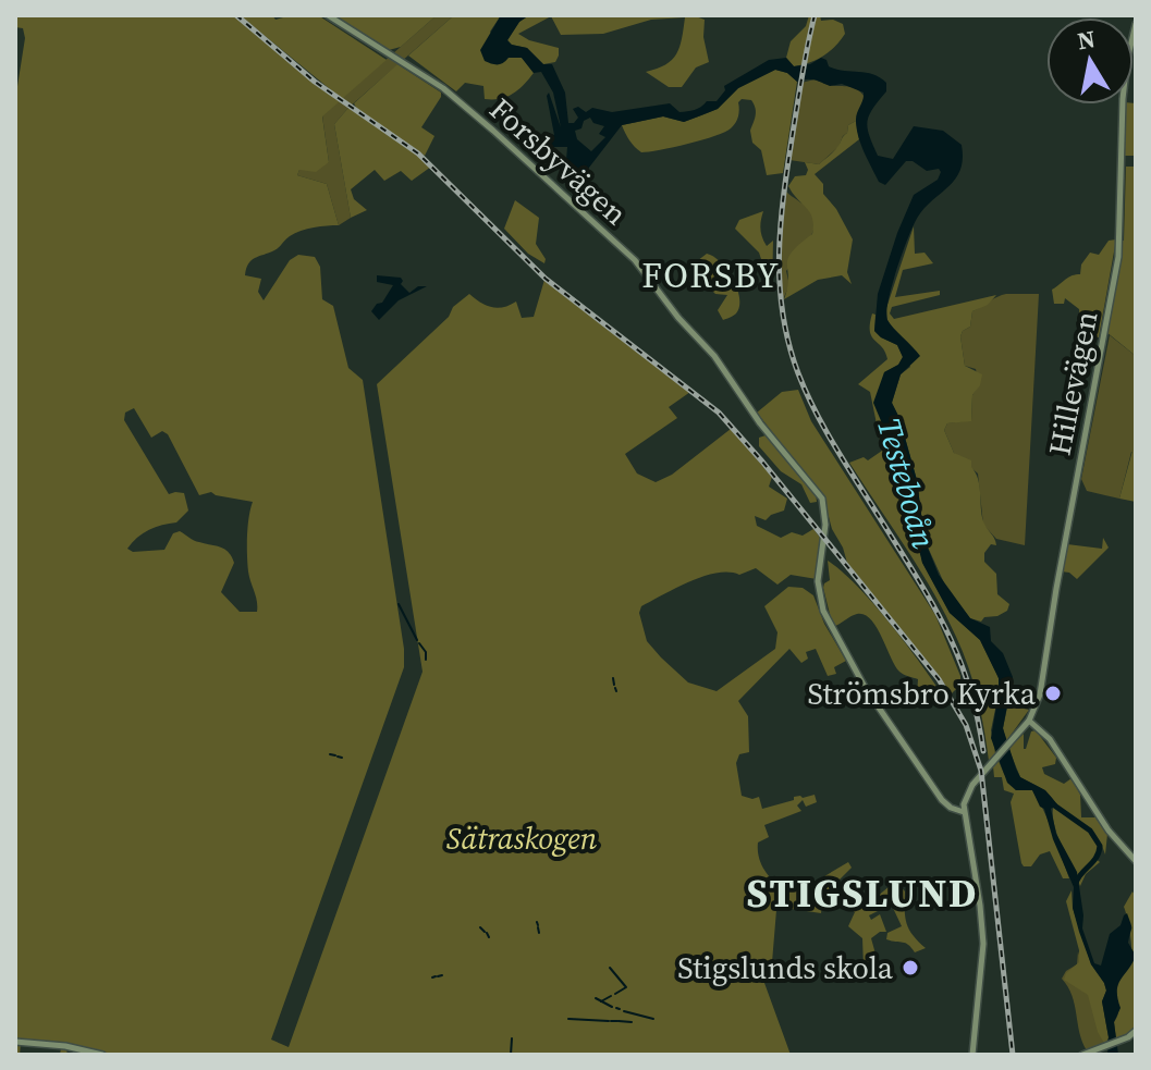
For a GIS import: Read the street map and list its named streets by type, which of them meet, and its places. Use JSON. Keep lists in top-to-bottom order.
{
  "streets": {
    "street": ["Forsbyvägen", "Hillevägen"]
  },
  "crossings": [
    ["Forsbyvägen", "Hillevägen"]
  ],
  "districts": ["FORSBY", "STIGSLUND"],
  "water": ["Testeboån"],
  "parks": ["Sätraskogen"],
  "places": ["Strömsbro Kyrka", "Stigslunds skola"],
  "north": "top"
}
